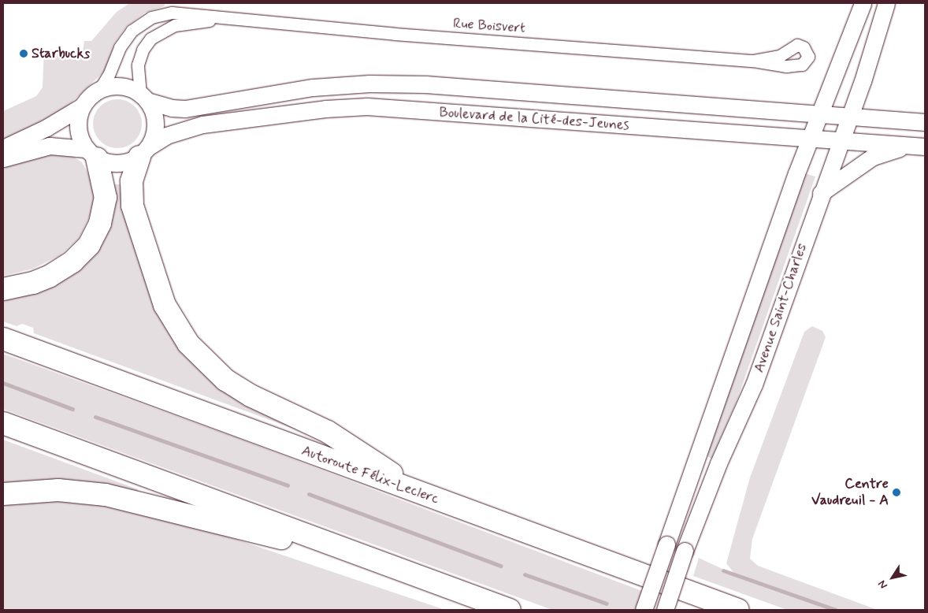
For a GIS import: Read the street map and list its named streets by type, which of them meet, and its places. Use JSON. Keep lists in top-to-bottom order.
{
  "streets": {
    "highway": ["Autoroute Félix-Leclerc"],
    "main road": ["Boulevard de la Cité-des-Jeunes", "Avenue Saint-Charles"],
    "street": ["Rue Boisvert"]
  },
  "crossings": [
    ["Rue Boisvert", "Boulevard de la Cité-des-Jeunes"],
    ["Boulevard de la Cité-des-Jeunes", "Avenue Saint-Charles"]
  ],
  "places": ["Starbucks", "Centre Vaudreuil - A"],
  "north": "bottom left"
}
